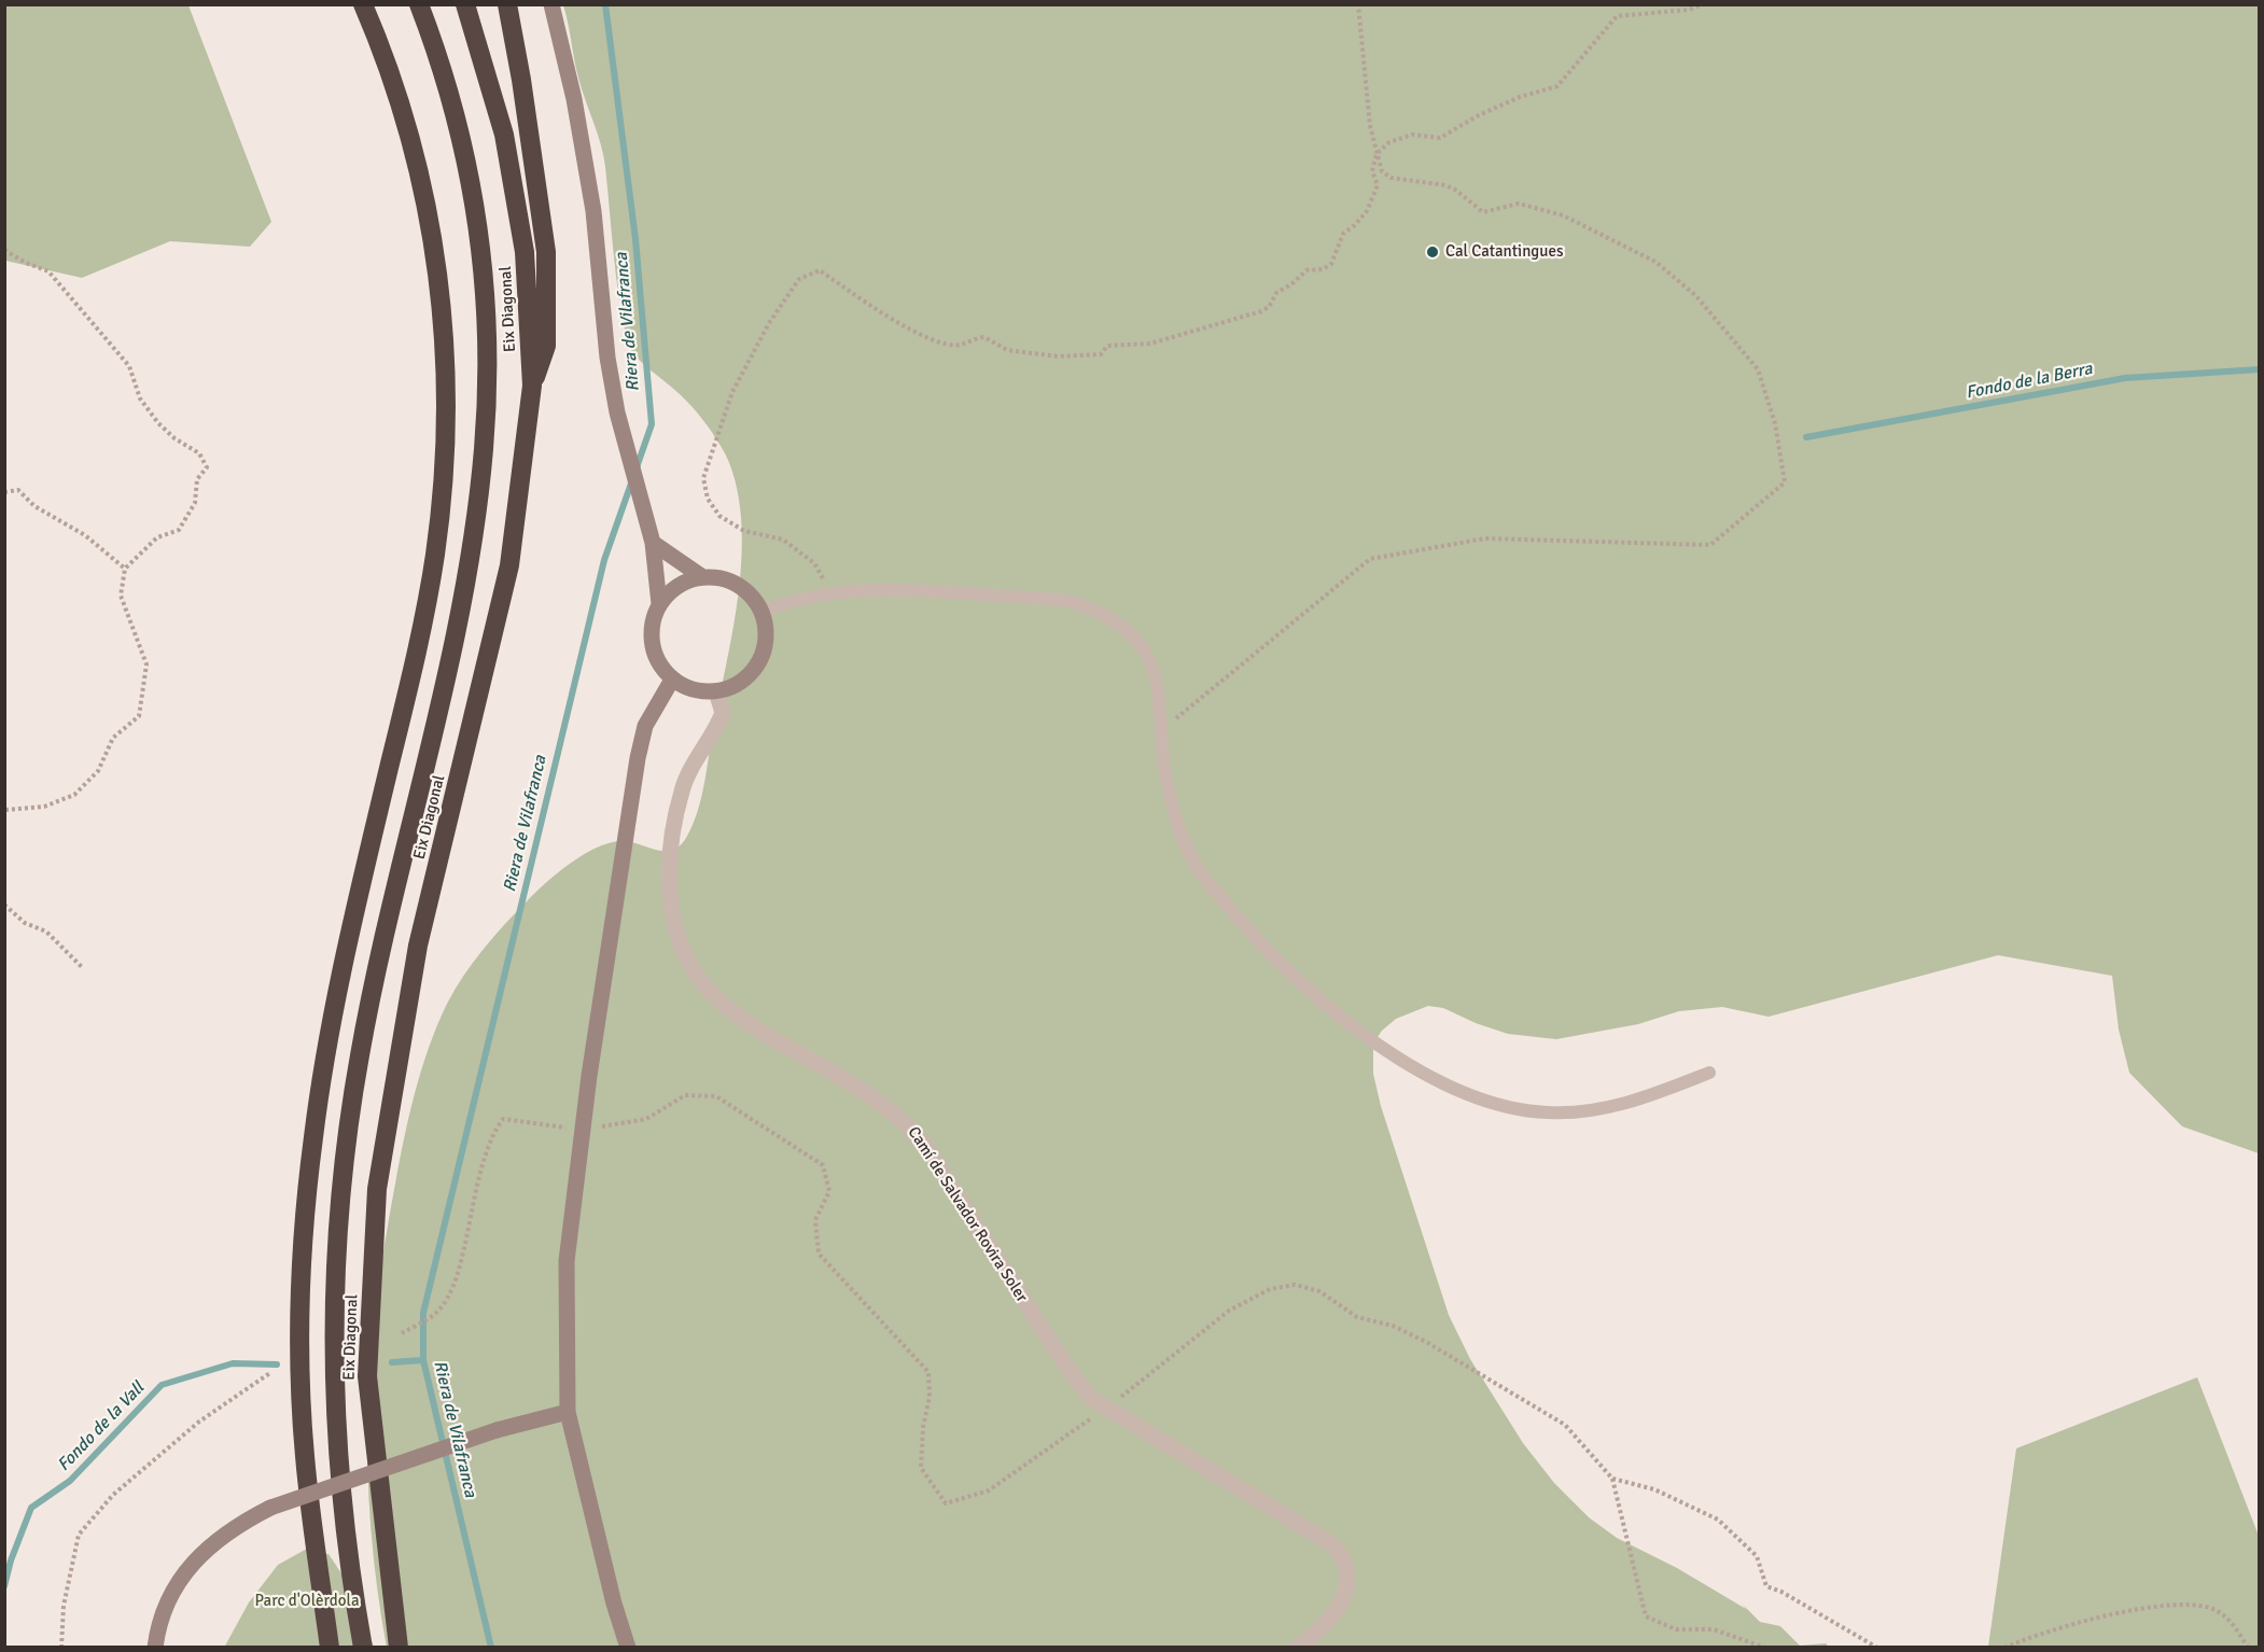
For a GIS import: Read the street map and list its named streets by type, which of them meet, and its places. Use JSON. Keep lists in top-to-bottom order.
{
  "streets": {
    "highway": ["Eix Diagonal"],
    "street": ["Camí de Salvador Rovira Soler"]
  },
  "water": ["Riera de Vilafranca", "Fondo de la Berra", "Fondo de la Vall"],
  "parks": ["Parc d'Olèrdola"],
  "places": ["Cal Catantingues"]
}
